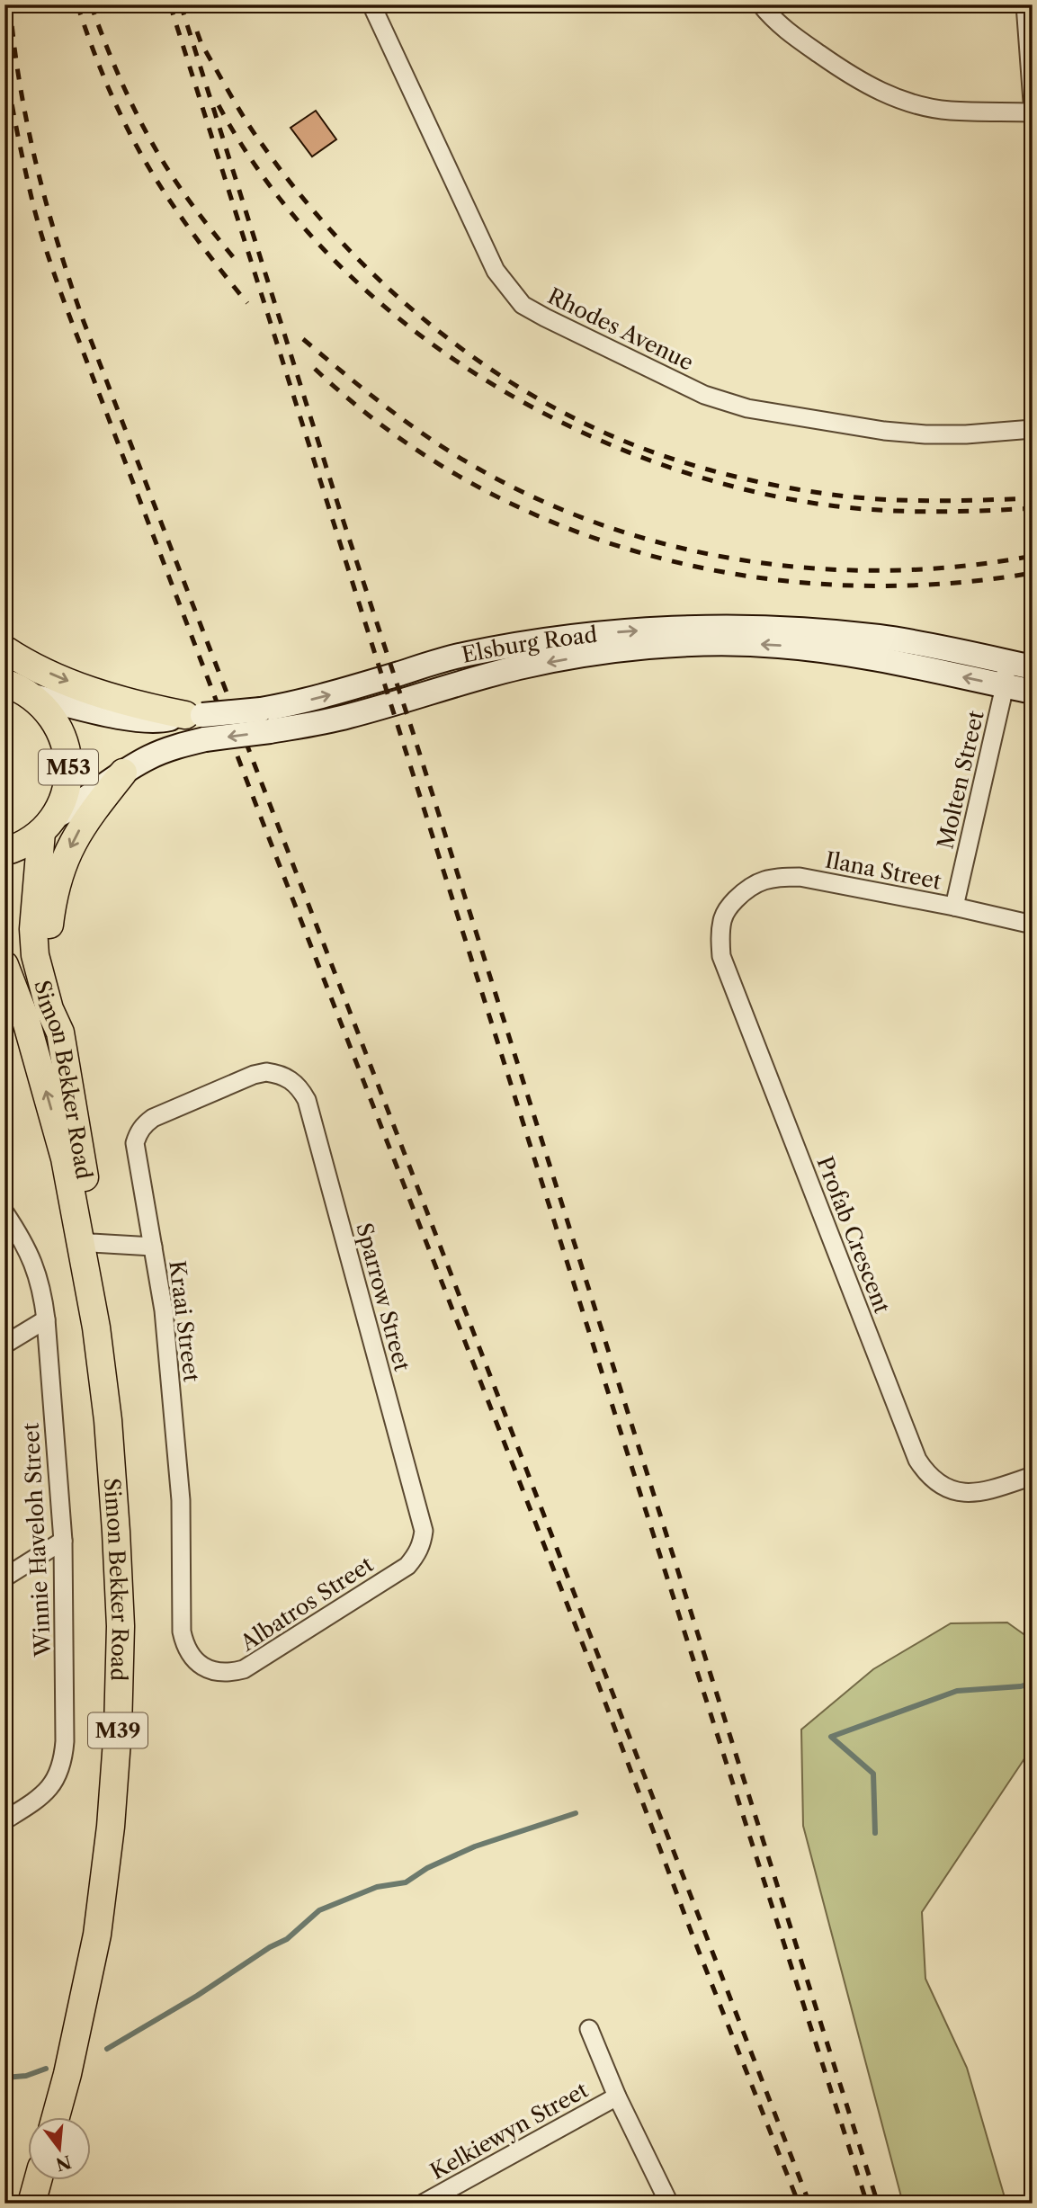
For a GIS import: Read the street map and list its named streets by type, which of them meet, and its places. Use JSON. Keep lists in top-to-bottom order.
{
  "streets": {
    "main road": [
      "Elsburg Road",
      "M53",
      "Simon Bekker Road",
      "M39"
    ],
    "street": [
      "Rhodes Avenue",
      "Molten Street",
      "Ilana Street",
      "Profab Crescent",
      "Sparrow Street",
      "Kraai Street",
      "Winnie Haveloh Street",
      "Albatros Street",
      "Kelkiewyn Street"
    ]
  },
  "crossings": [
    ["Elsburg Road", "M53"],
    ["Elsburg Road", "Molten Street"],
    ["Elsburg Road", "Simon Bekker Road"],
    ["M53", "Simon Bekker Road"],
    ["Molten Street", "Ilana Street"],
    ["Ilana Street", "Profab Crescent"],
    ["Sparrow Street", "Kraai Street"],
    ["Sparrow Street", "Albatros Street"],
    ["Kraai Street", "Albatros Street"]
  ],
  "north": "bottom"
}
